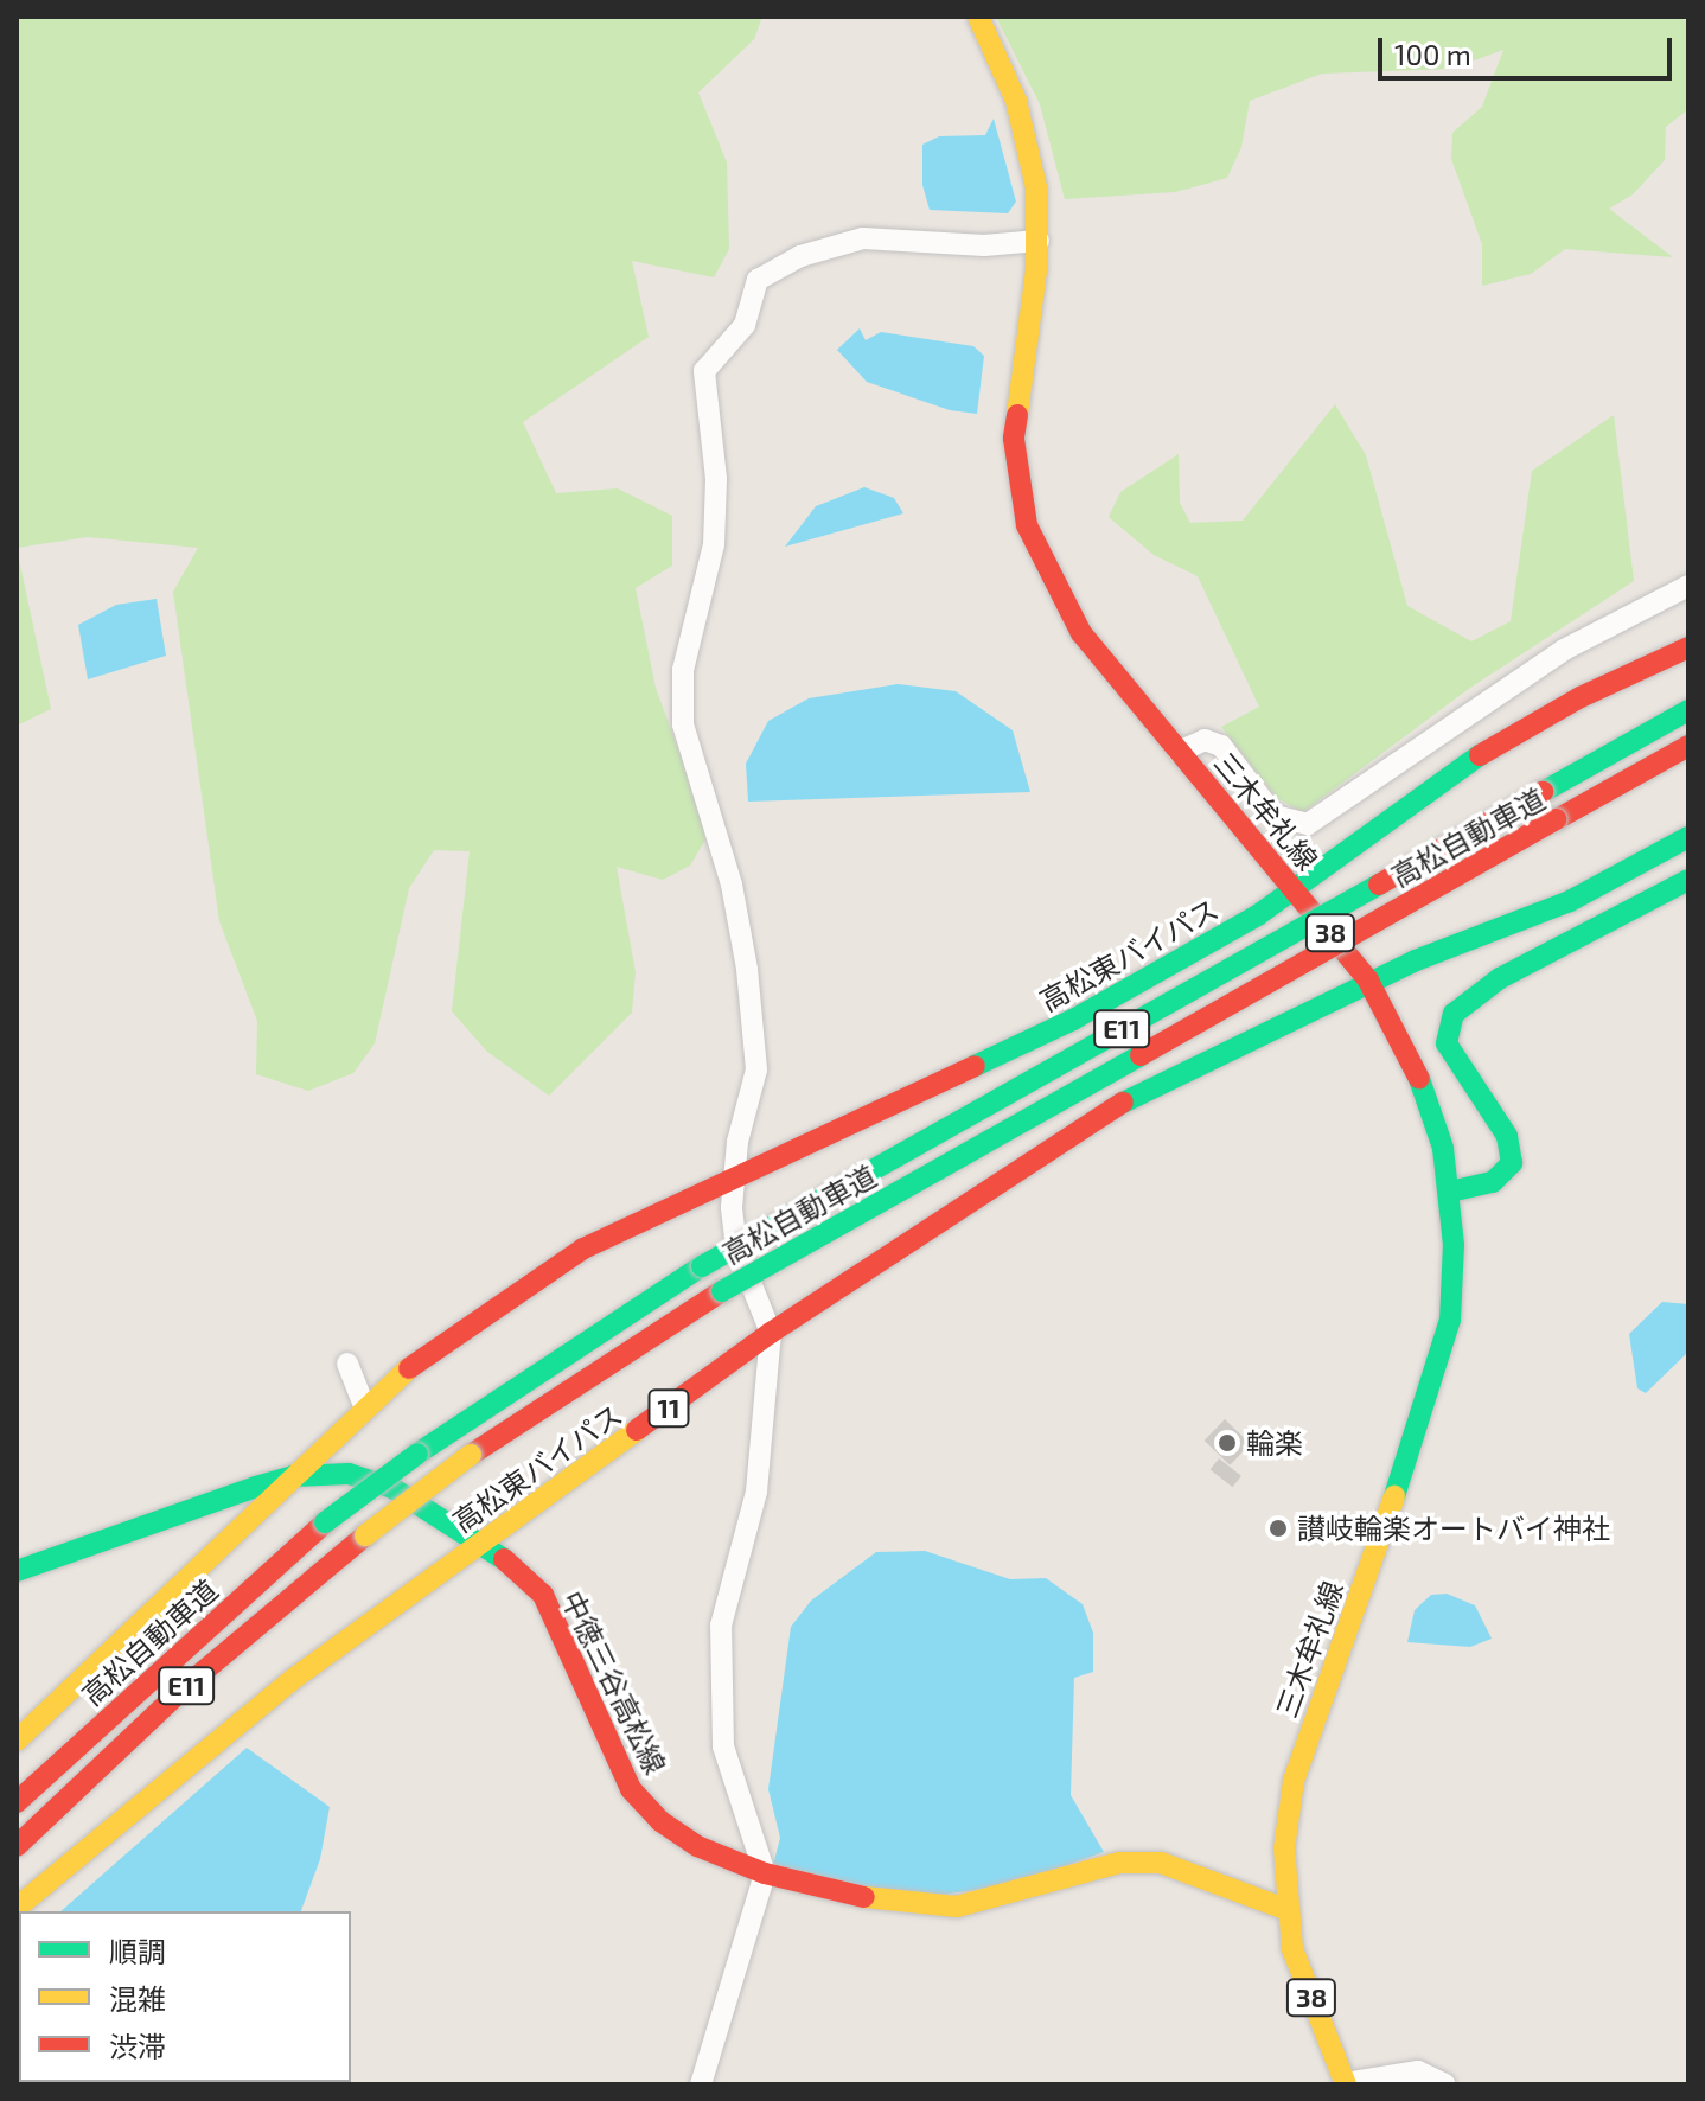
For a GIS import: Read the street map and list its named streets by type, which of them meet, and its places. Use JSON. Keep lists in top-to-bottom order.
{
  "streets": {
    "main road": [
      "三木牟礼線",
      "高松自動車道",
      "38",
      "高松東バイパス",
      "E11",
      "11",
      "中徳三谷高松線"
    ]
  },
  "crossings": [
    ["三木牟礼線", "高松東バイパス"],
    ["三木牟礼線", "中徳三谷高松線"],
    ["高松東バイパス", "中徳三谷高松線"]
  ],
  "places": ["輪楽", "讃岐輪楽オートバイ神社"],
  "legend": ["順調", "混雑", "渋滞"],
  "scale_bar": "100 m"
}
